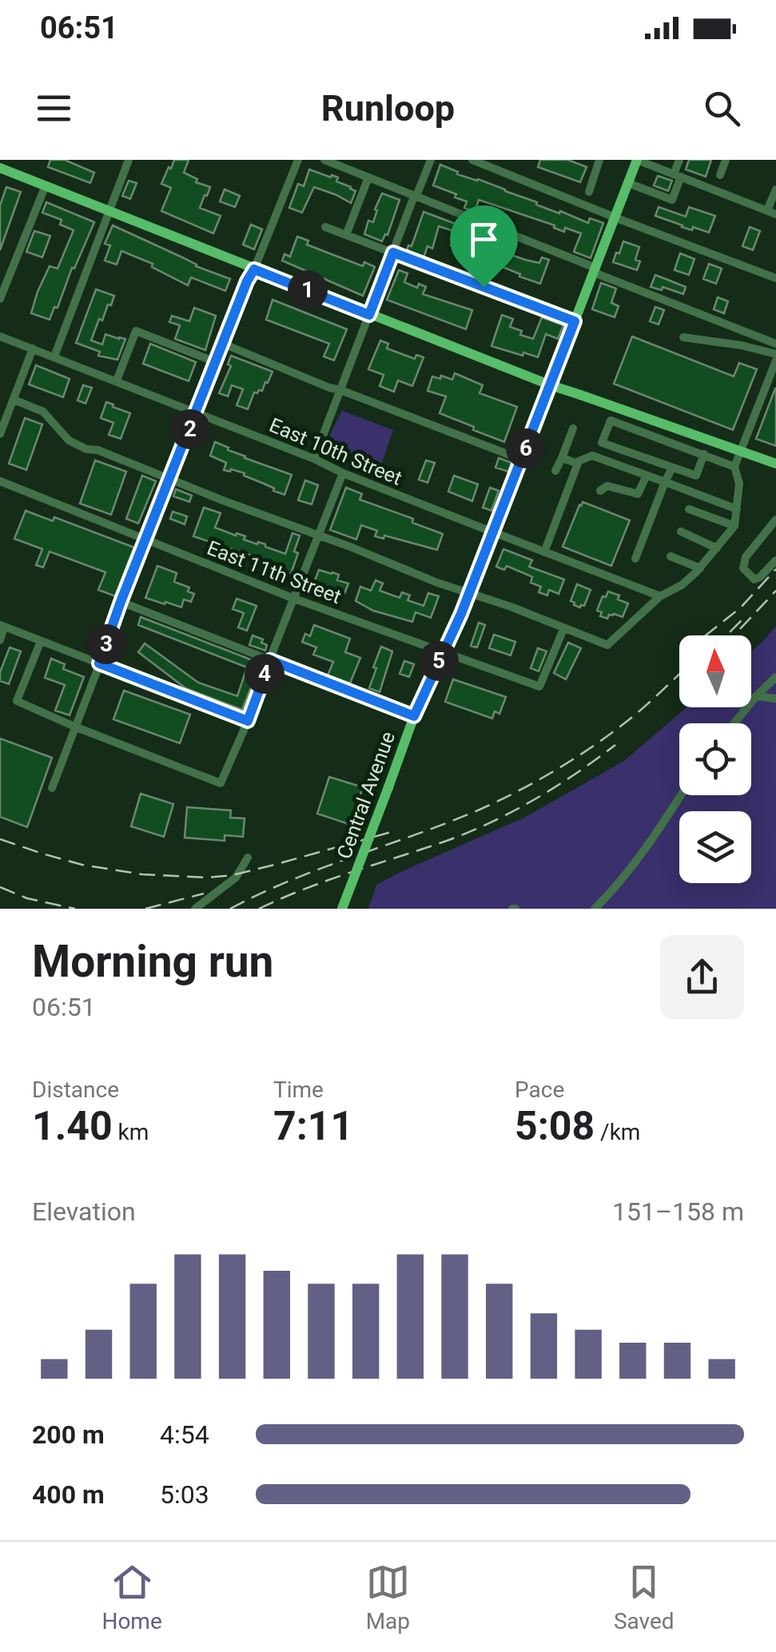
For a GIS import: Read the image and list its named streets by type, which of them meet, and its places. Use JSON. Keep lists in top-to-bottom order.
{
  "streets": {
    "main road": ["Central Avenue"],
    "street": ["East 10th Street", "East 11th Street"]
  },
  "crossings": [
    ["East 10th Street", "Central Avenue"],
    ["East 11th Street", "Central Avenue"]
  ],
  "north": "top",
  "page": {
    "status": "06:51",
    "header": "Runloop",
    "pins": [
      "1",
      "2",
      "6",
      "3",
      "5",
      "4"
    ],
    "heading": ["Morning run", "06:51"],
    "stats": [
      ["Distance", "1.40 km"],
      ["Time", "7:11"],
      ["Pace", "5:08 /km"]
    ],
    "chart": ["Elevation", "151–158 m"],
    "list": [
      {
        "name": "200 m",
        "note": "4:54"
      },
      {
        "name": "400 m",
        "note": "5:03"
      }
    ],
    "tabs": ["Home", "Map", "Saved"]
  }
}
